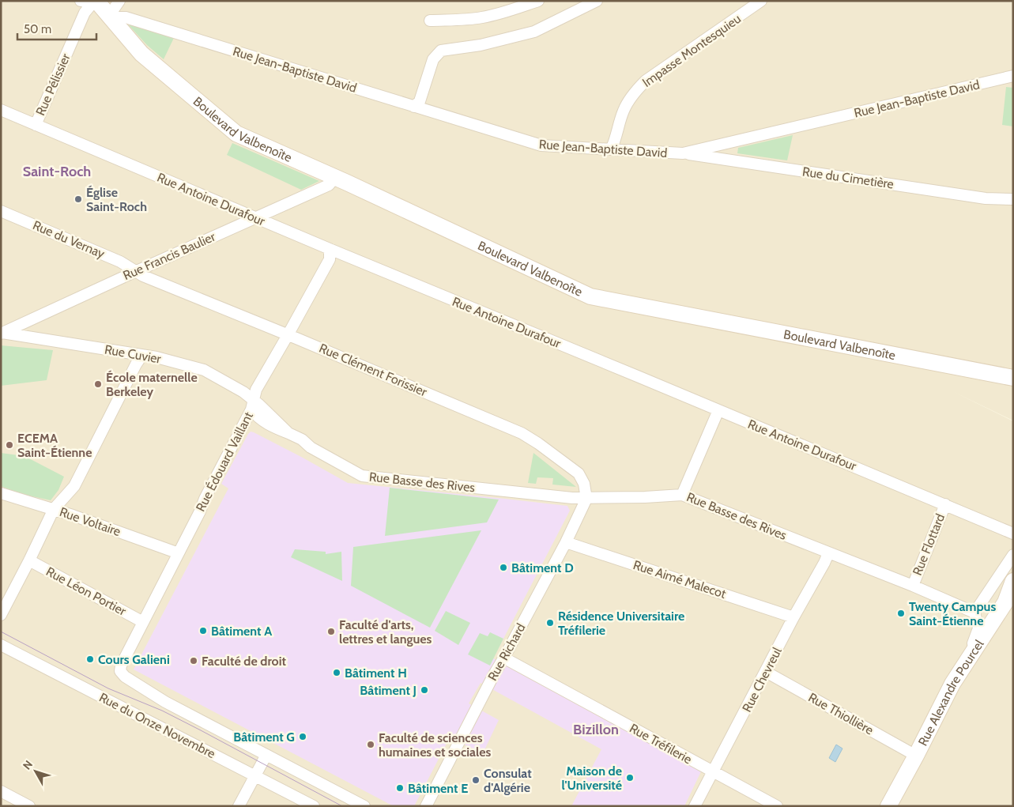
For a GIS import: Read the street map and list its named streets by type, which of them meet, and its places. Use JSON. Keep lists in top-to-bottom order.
{
  "streets": {
    "main road": ["Boulevard Valbenoîte", "Rue Alexandre Pourcel"],
    "street": [
      "Impasse Montesquieu",
      "Rue Jean-Baptiste David",
      "Rue Pélissier",
      "Rue du Cimetière",
      "Rue Antoine Durafour",
      "Rue du Vernay",
      "Rue Francis Baulier",
      "Rue Cuvier",
      "Rue Clément Forissier",
      "Rue Édouard Vaillant",
      "Rue Basse des Rives",
      "Rue Voltaire",
      "Rue Flottard",
      "Rue Aimé Malecot",
      "Rue Léon Portier",
      "Rue Richard",
      "Rue Chevreul",
      "Rue Thiollière",
      "Rue du Onze Novembre",
      "Rue Tréfilerie"
    ]
  },
  "crossings": [
    ["Impasse Montesquieu", "Rue Jean-Baptiste David"],
    ["Rue Jean-Baptiste David", "Boulevard Valbenoîte"],
    ["Rue Jean-Baptiste David", "Rue du Cimetière"],
    ["Rue Pélissier", "Boulevard Valbenoîte"],
    ["Rue Pélissier", "Rue Antoine Durafour"],
    ["Boulevard Valbenoîte", "Rue Francis Baulier"],
    ["Rue Antoine Durafour", "Rue Francis Baulier"],
    ["Rue Antoine Durafour", "Rue Édouard Vaillant"],
    ["Rue Antoine Durafour", "Rue Flottard"],
    ["Rue du Vernay", "Rue Francis Baulier"],
    ["Rue du Vernay", "Rue Clément Forissier"],
    ["Rue Francis Baulier", "Rue Cuvier"],
    ["Rue Francis Baulier", "Rue Clément Forissier"],
    ["Rue Cuvier", "Rue Édouard Vaillant"],
    ["Rue Cuvier", "Rue Basse des Rives"],
    ["Rue Clément Forissier", "Rue Édouard Vaillant"],
    ["Rue Clément Forissier", "Rue Basse des Rives"],
    ["Rue Clément Forissier", "Rue Richard"],
    ["Rue Édouard Vaillant", "Rue Voltaire"],
    ["Rue Édouard Vaillant", "Rue Léon Portier"],
    ["Rue Édouard Vaillant", "Rue du Onze Novembre"],
    ["Rue Basse des Rives", "Rue Flottard"],
    ["Rue Basse des Rives", "Rue Richard"],
    ["Rue Basse des Rives", "Rue Chevreul"],
    ["Rue Aimé Malecot", "Rue Richard"],
    ["Rue Aimé Malecot", "Rue Chevreul"],
    ["Rue Richard", "Rue Tréfilerie"],
    ["Rue Chevreul", "Rue Thiollière"],
    ["Rue Chevreul", "Rue Tréfilerie"],
    ["Rue Alexandre Pourcel", "Rue Thiollière"]
  ],
  "districts": ["Saint-Roch", "Bizillon"],
  "places": [
    "Église Saint-Roch",
    "École maternelle Berkeley",
    "ECEMA Saint-Étienne",
    "Bâtiment D",
    "Twenty Campus Saint-Étienne",
    "Résidence Universitaire Tréfilerie",
    "Bâtiment A",
    "Faculté d'arts, lettres et langues",
    "Cours Galieni",
    "Faculté de droit",
    "Bâtiment H",
    "Bâtiment J",
    "Bâtiment G",
    "Faculté de sciences humaines et sociales",
    "Maison de l'Université",
    "Consulat d'Algérie",
    "Bâtiment E"
  ],
  "scale_bar": "50 m",
  "north": "top left"
}
